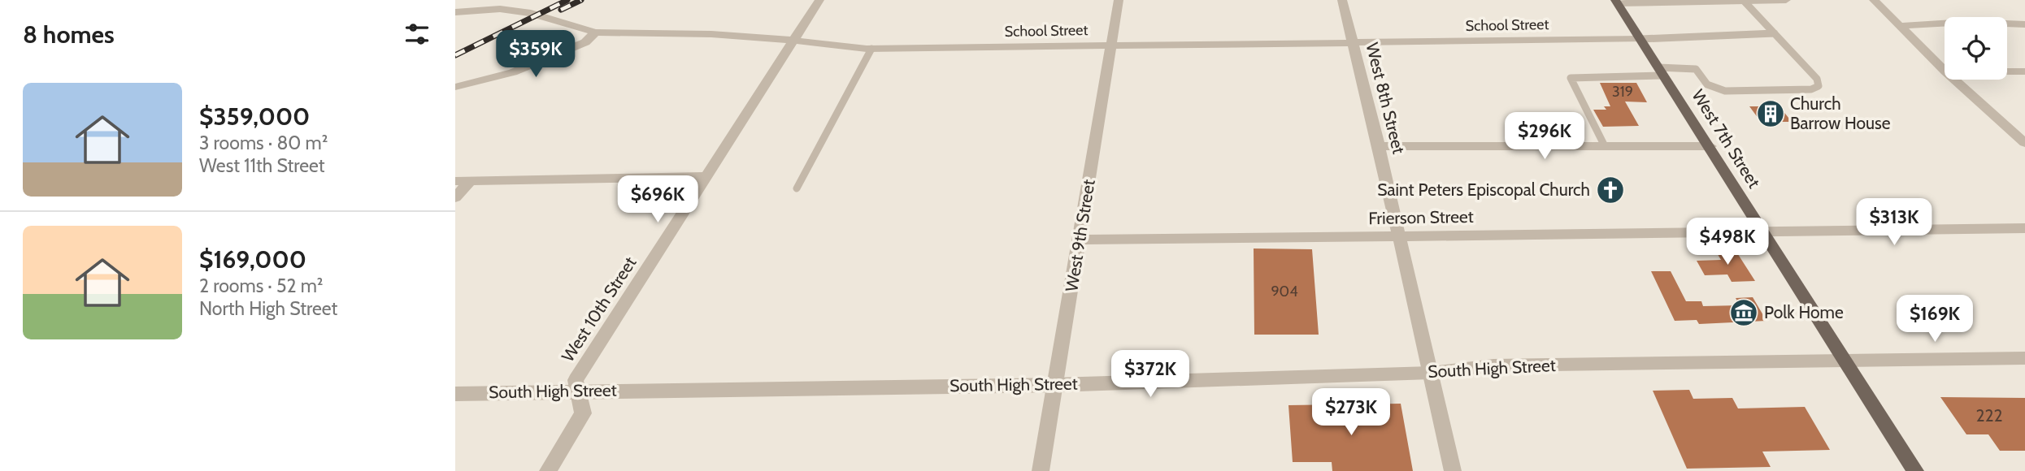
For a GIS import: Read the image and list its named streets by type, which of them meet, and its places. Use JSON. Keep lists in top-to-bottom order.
{
  "streets": {
    "main road": ["West 7th Street"],
    "street": [
      "School Street",
      "West 8th Street",
      "Frierson Street",
      "West 9th Street",
      "West 10th Street",
      "South High Street"
    ]
  },
  "crossings": [
    ["School Street", "West 8th Street"],
    ["School Street", "West 7th Street"],
    ["School Street", "West 9th Street"],
    ["School Street", "West 10th Street"],
    ["West 8th Street", "Frierson Street"],
    ["West 8th Street", "South High Street"],
    ["West 7th Street", "Frierson Street"],
    ["West 7th Street", "South High Street"],
    ["Frierson Street", "West 9th Street"],
    ["West 9th Street", "South High Street"],
    ["West 10th Street", "South High Street"]
  ],
  "places": {
    "building": ["Church Barrow House"],
    "church": ["Saint Peters Episcopal Church"],
    "museum": ["Polk Home"]
  },
  "house_numbers": ["319", "904", "222"],
  "page": {
    "heading": "8 homes",
    "price": [
      "$359K",
      "$296K",
      "$696K",
      "$313K",
      "$498K",
      "$169K",
      "$372K",
      "$273K"
    ],
    "list": [
      {
        "name": "$359,000",
        "note": "3 rooms · 80 m² · West 11th Street"
      },
      {
        "name": "$169,000",
        "note": "2 rooms · 52 m² · North High Street"
      }
    ]
  }
}
